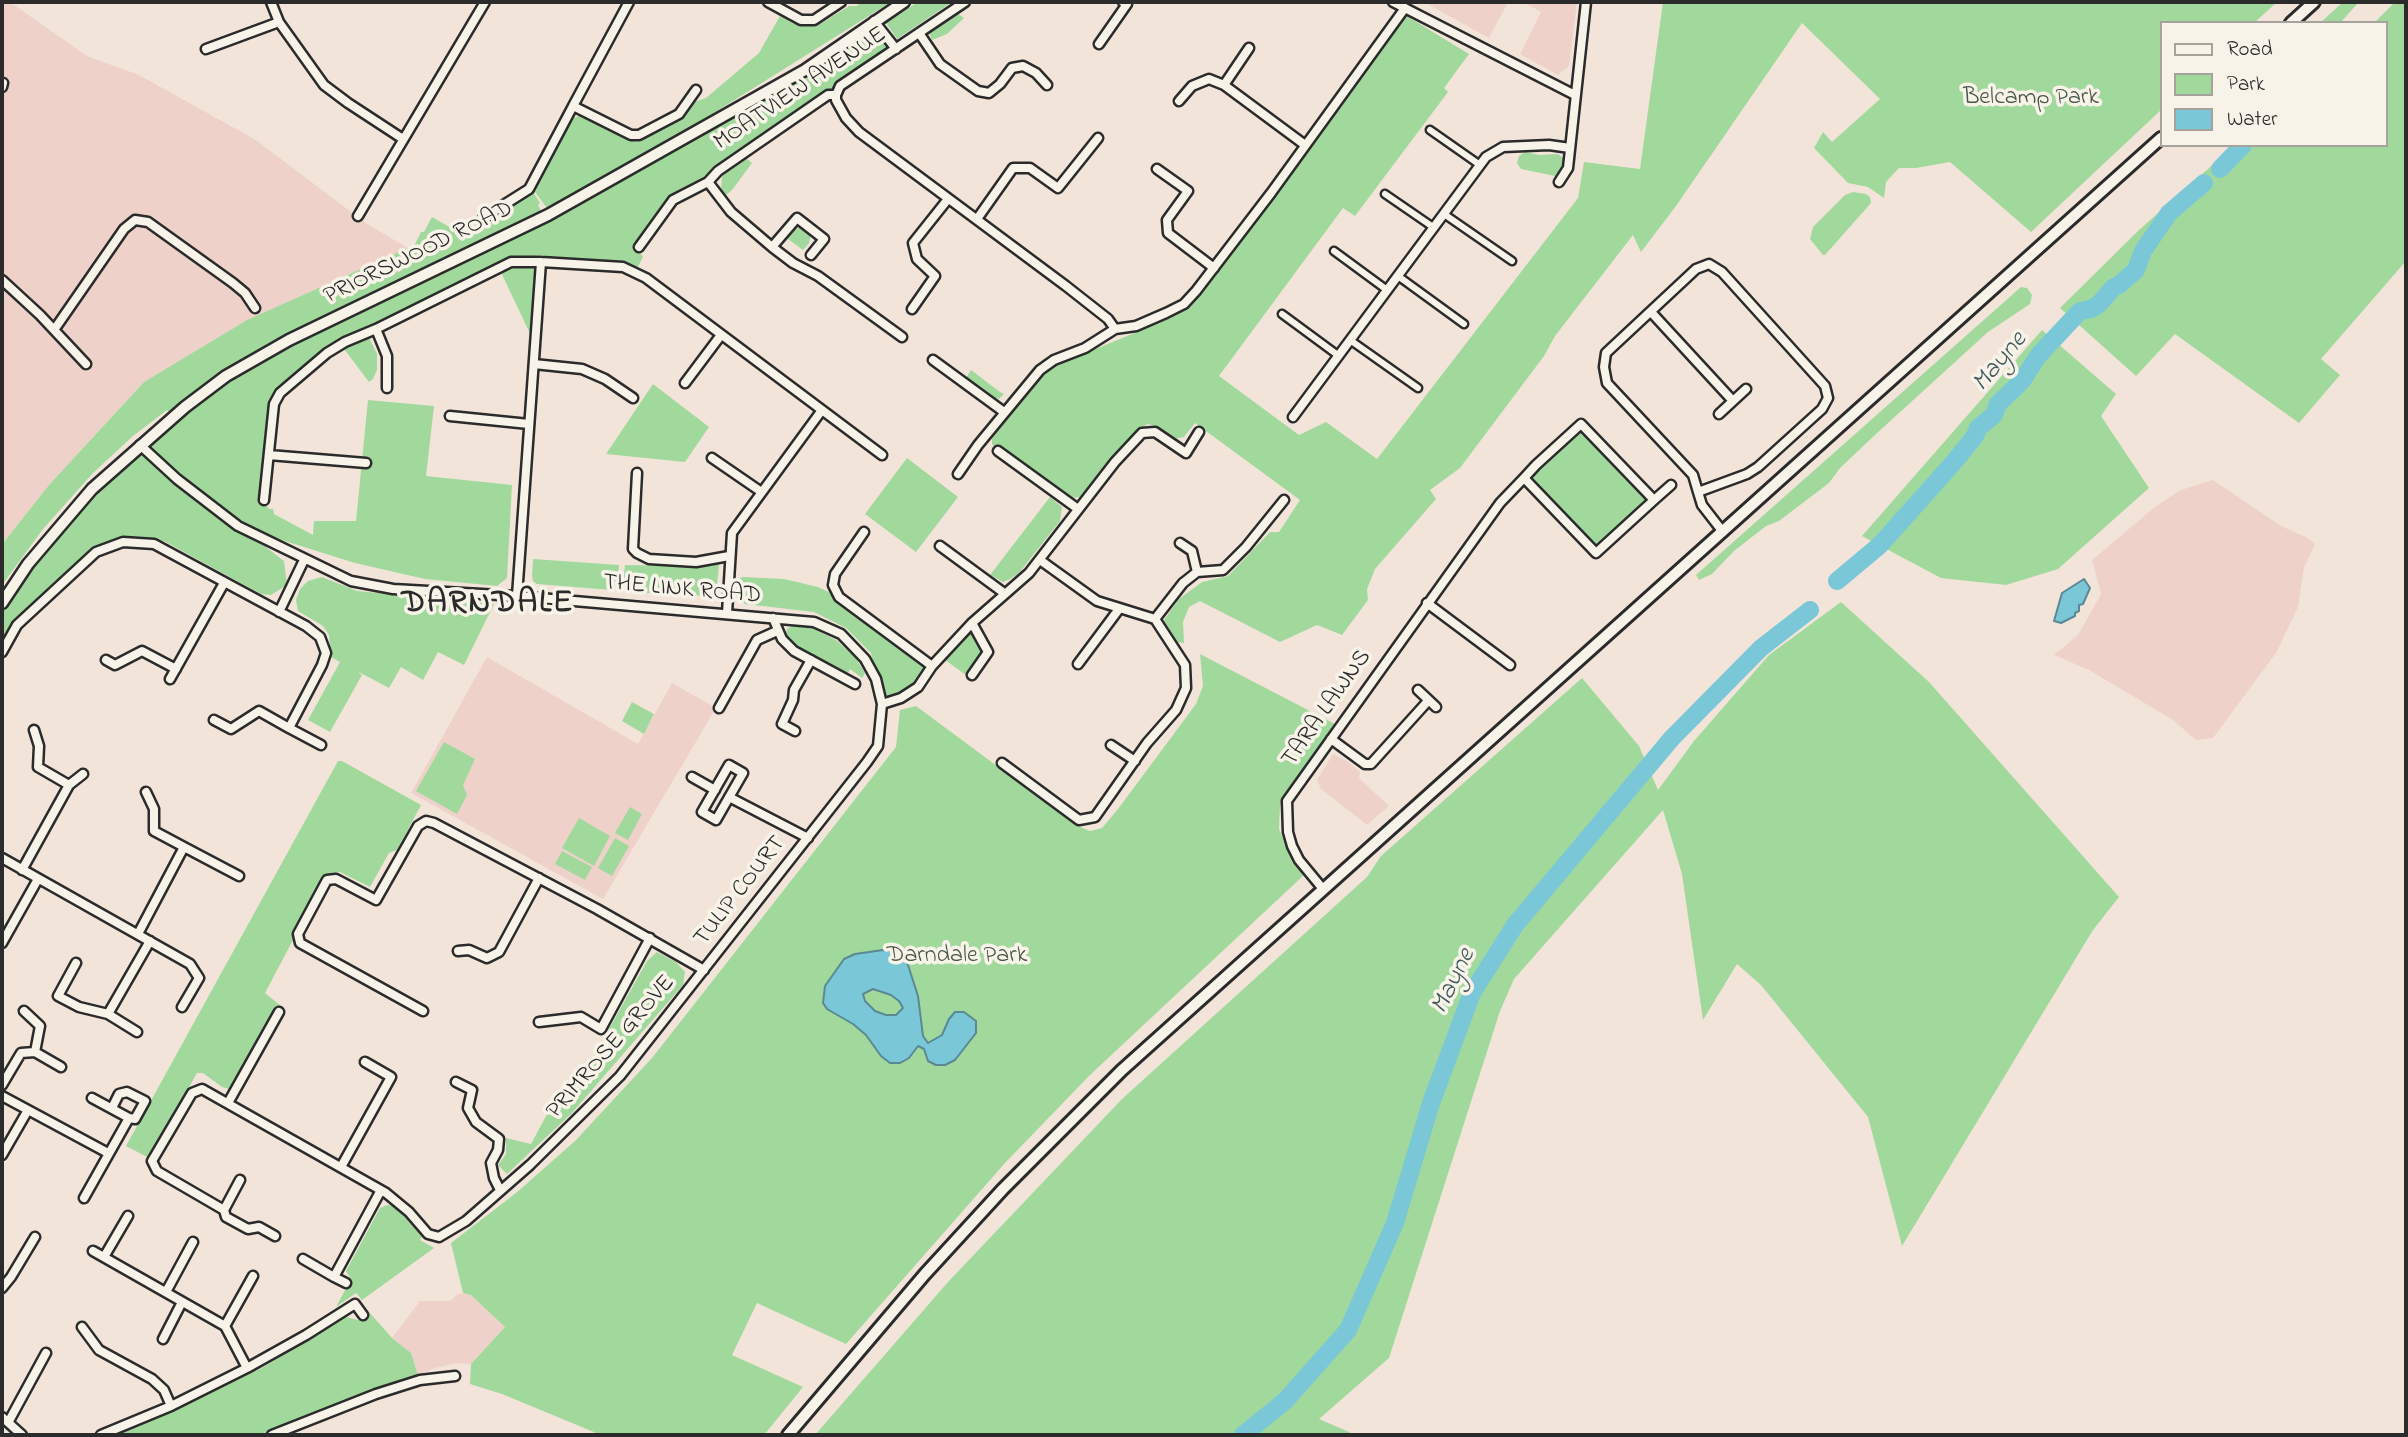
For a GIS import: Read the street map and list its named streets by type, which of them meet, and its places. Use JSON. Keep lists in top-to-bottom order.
{
  "streets": {
    "street": [
      "MOATVIEW AVENUE",
      "PRIORSWOOD ROAD",
      "THE LINK ROAD",
      "TARA LAWNS",
      "TULIP COURT",
      "PRIMROSE GROVE"
    ]
  },
  "crossings": [
    ["PRIORSWOOD ROAD", "THE LINK ROAD"],
    ["THE LINK ROAD", "TULIP COURT"],
    ["TULIP COURT", "PRIMROSE GROVE"]
  ],
  "districts": ["DARNDALE"],
  "water": ["Mayne"],
  "parks": ["Belcamp Park", "Darndale Park"],
  "legend": ["Road", "Park", "Water"]
}
